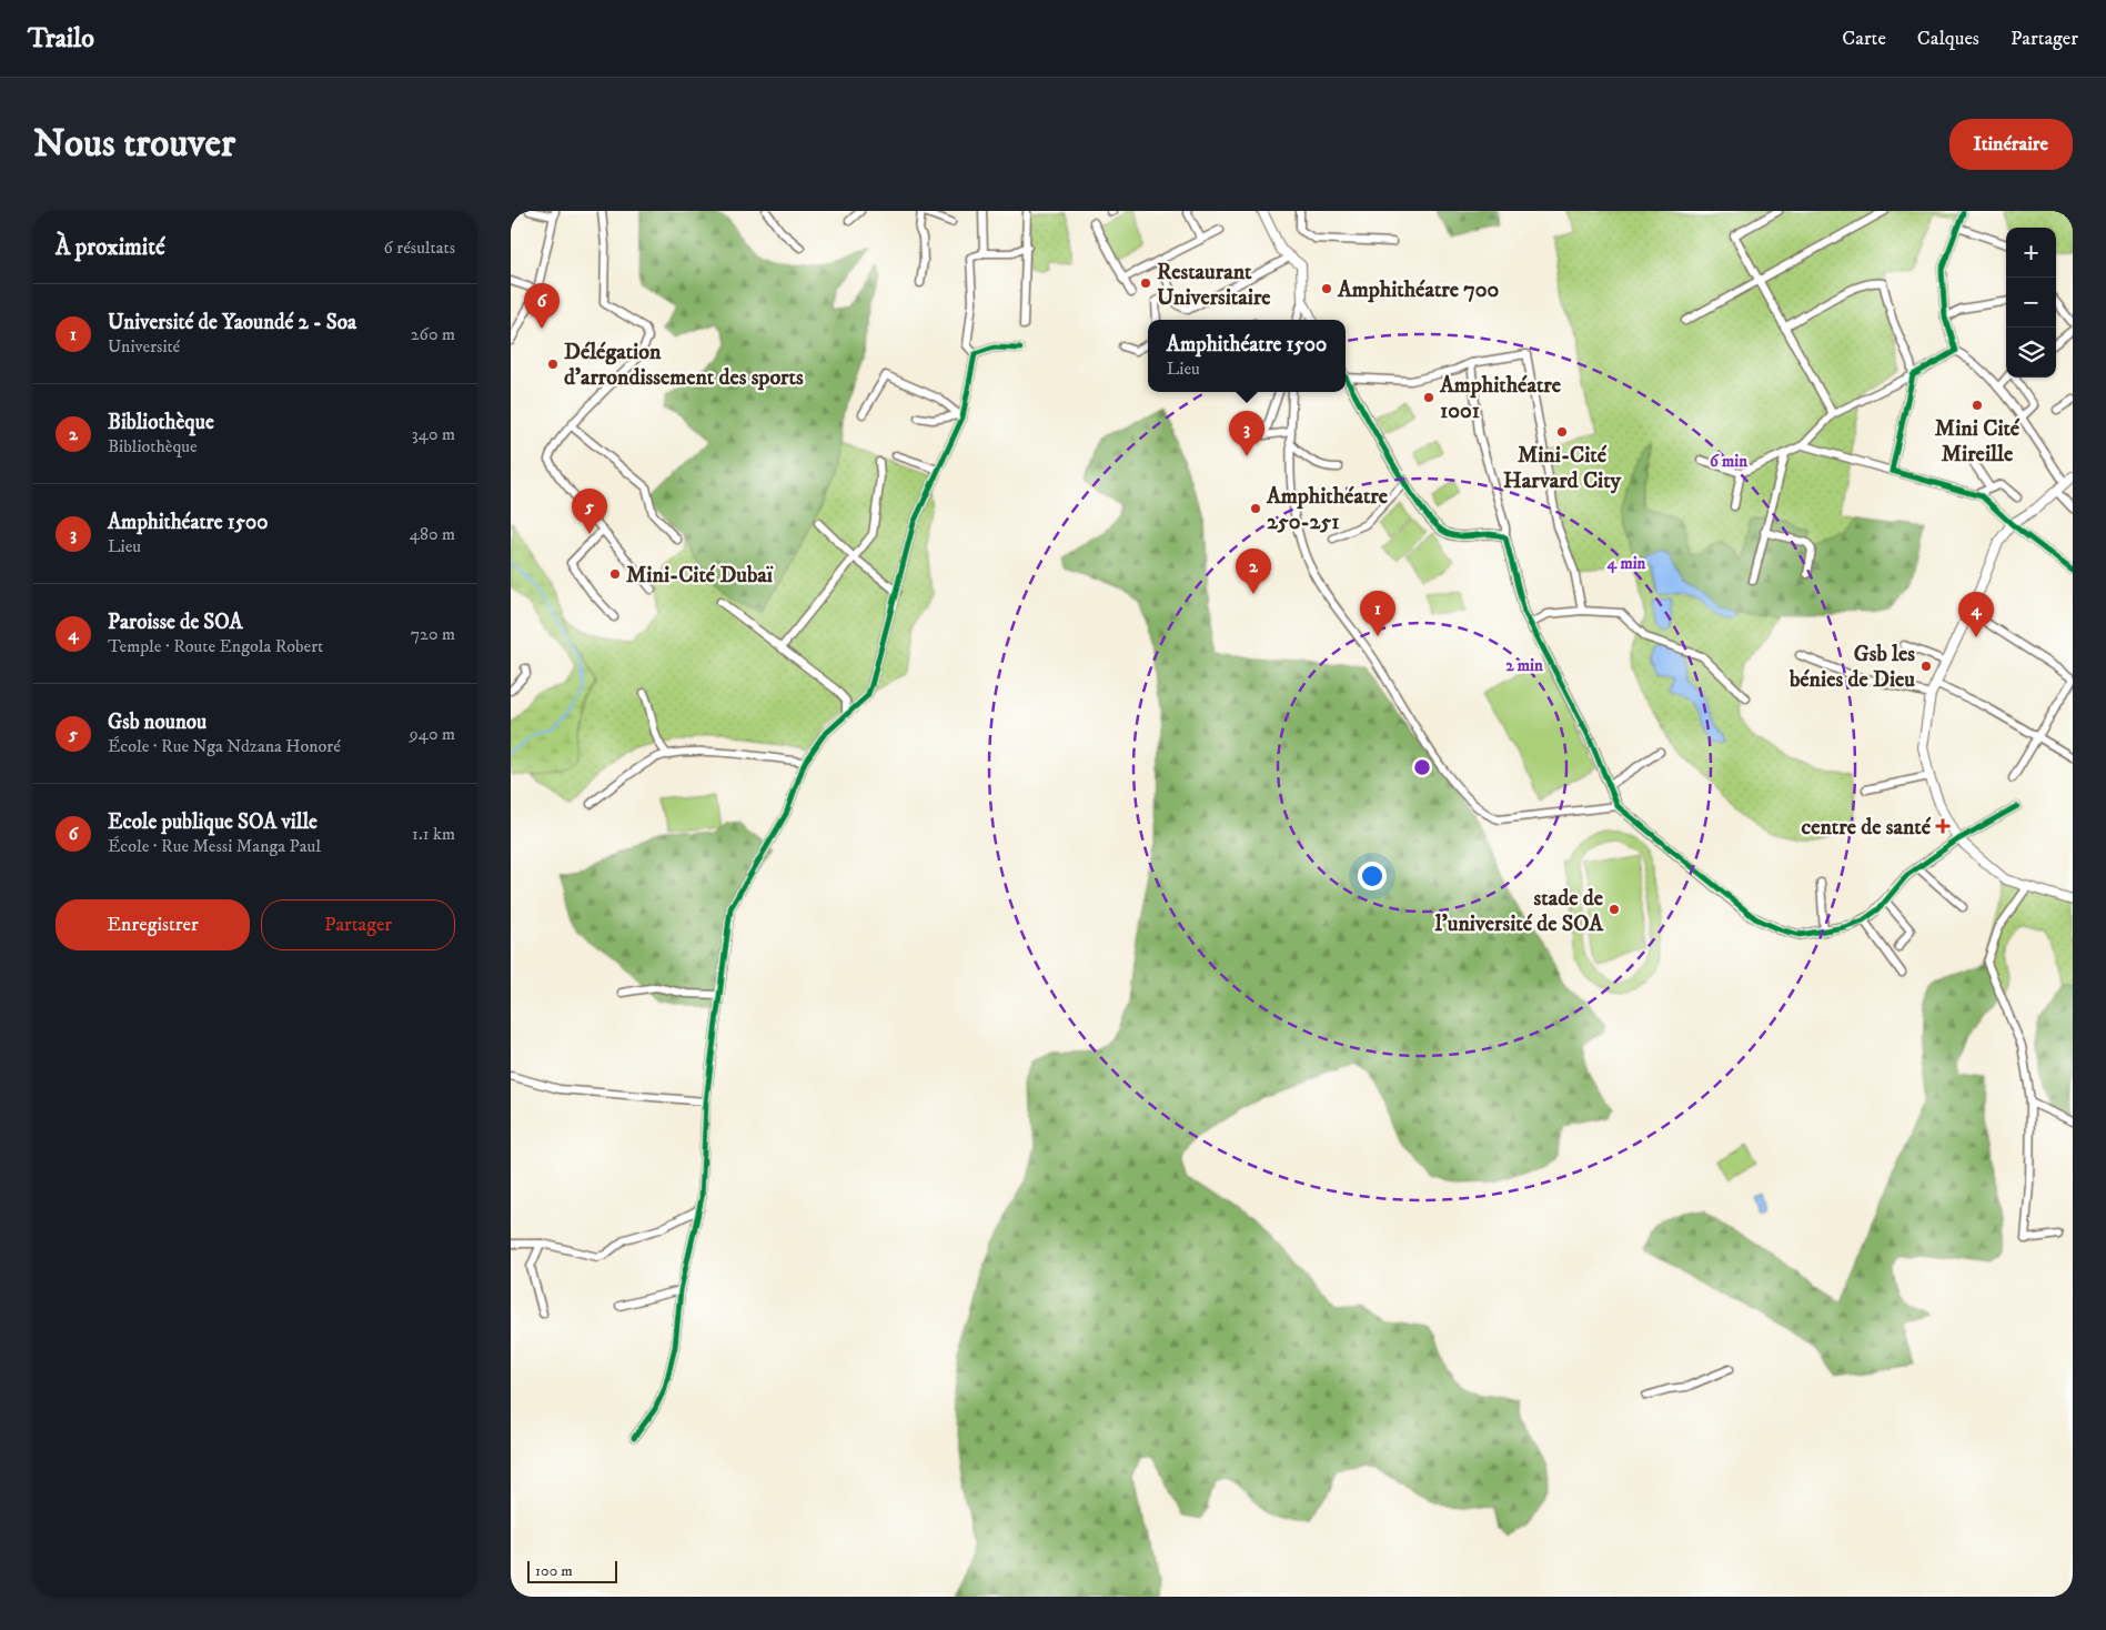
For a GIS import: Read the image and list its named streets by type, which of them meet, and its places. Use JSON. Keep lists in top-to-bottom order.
{
  "places": {
    "other": [
      "Restaurant Universitaire",
      "Amphithéatre 700",
      "Délégation d'arrondissement des sports",
      "Amphithéatre 1001",
      "Mini Cité Mireille",
      "Mini-Cité Harvard City",
      "Amphithéatre 250-251",
      "Mini-Cité Dubaï",
      "Gsb les bénies de Dieu",
      "stade de l'université de SOA"
    ],
    "health": ["centre de santé"]
  },
  "scale_bar": "100 m",
  "page": {
    "header": "Trailo",
    "nav": ["Carte", "Calques", "Partager"],
    "buttons": [
      "Itinéraire",
      ["Enregistrer", "Partager"]
    ],
    "title": "Nous trouver",
    "heading": ["À proximité", "6 résultats"],
    "map_buttons": ["+", "−"],
    "list": [
      {
        "mark": "1",
        "name": "Université de Yaoundé 2 - Soa",
        "note": "Université",
        "value": "260 m"
      },
      {
        "mark": "2",
        "name": "Bibliothèque",
        "note": "Bibliothèque",
        "value": "340 m"
      },
      {
        "mark": "3",
        "name": "Amphithéatre 1500",
        "note": "Lieu",
        "value": "480 m"
      },
      {
        "mark": "4",
        "name": "Paroisse de SOA",
        "note": "Temple · Route Engola Robert",
        "value": "720 m"
      },
      {
        "mark": "5",
        "name": "Gsb nounou",
        "note": "École · Rue Nga Ndzana Honoré",
        "value": "940 m"
      },
      {
        "mark": "6",
        "name": "Ecole publique SOA ville",
        "note": "École · Rue Messi Manga Paul",
        "value": "1.1 km"
      }
    ],
    "pins": [
      "6",
      "3",
      "5",
      "2",
      "1",
      "4"
    ],
    "popup": ["Amphithéatre 1500", "Lieu"],
    "scale": "100 m"
  },
  "rings": ["6 min", "4 min", "2 min"]
}
